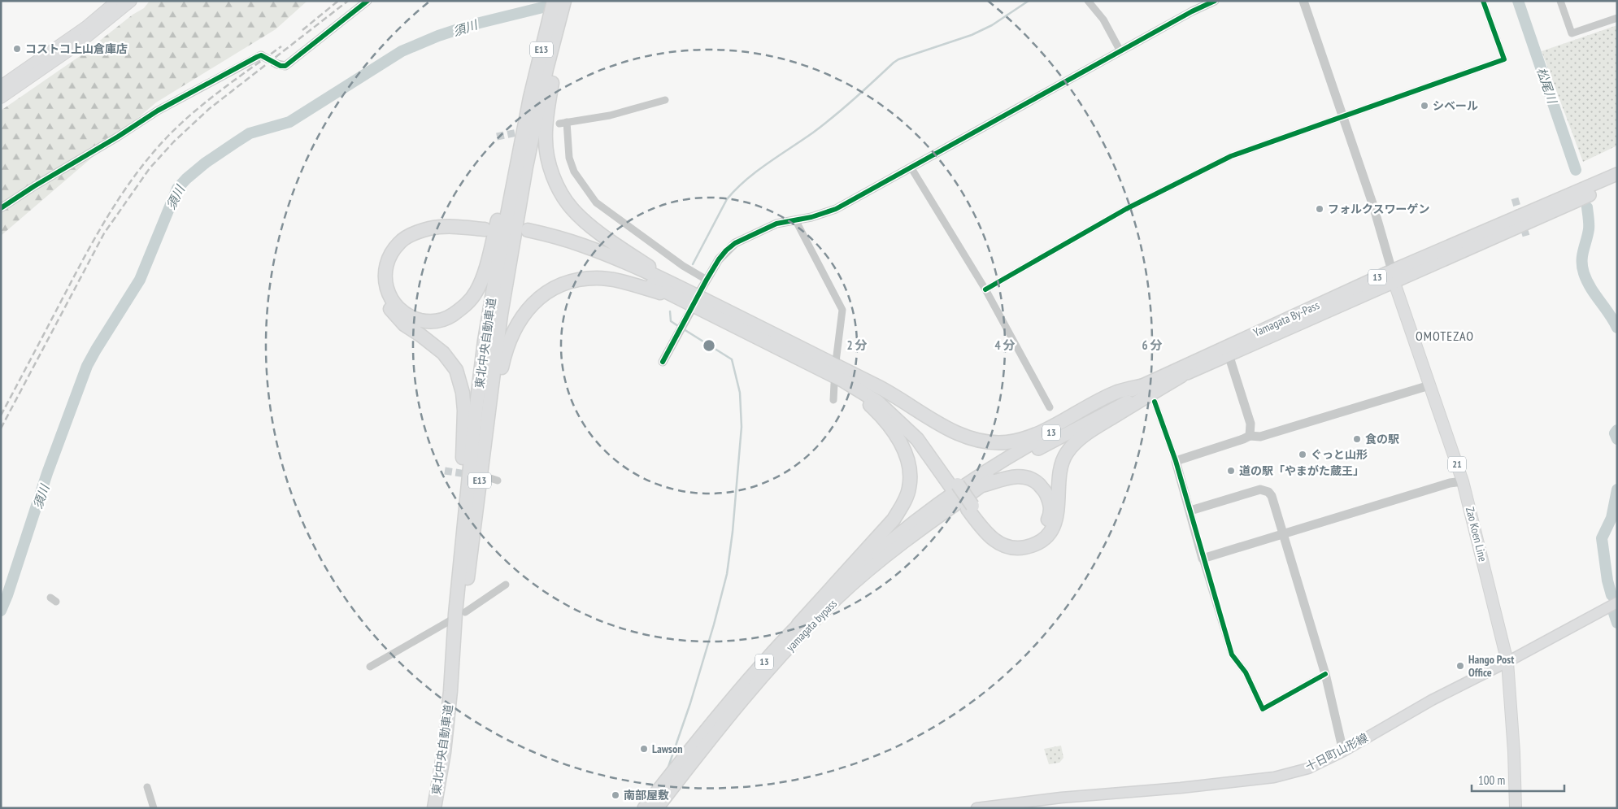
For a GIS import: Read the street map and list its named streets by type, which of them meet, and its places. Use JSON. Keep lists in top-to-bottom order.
{
  "streets": {
    "highway": [
      "E13",
      "13",
      "Yamagata By-Pass",
      "東北中央自動車道",
      "yamagata bypass"
    ],
    "main road": ["21", "Zao Koen Line", "十日町山形線"]
  },
  "crossings": [
    ["E13", "東北中央自動車道"],
    ["Yamagata By-Pass", "Zao Koen Line"],
    ["Yamagata By-Pass", "yamagata bypass"],
    ["Zao Koen Line", "十日町山形線"]
  ],
  "districts": ["OMOTEZAO"],
  "water": ["須川", "松尾川"],
  "places": [
    "コストコ上山倉庫店",
    "シベール",
    "フォルクスワーゲン",
    "食の駅",
    "ぐっと山形",
    "道の駅「やまがた蔵王」",
    "Hango Post Office",
    "Lawson",
    "南部屋敷"
  ],
  "scale_bar": "100 m",
  "rings": ["2 分", "4 分", "6 分"]
}
